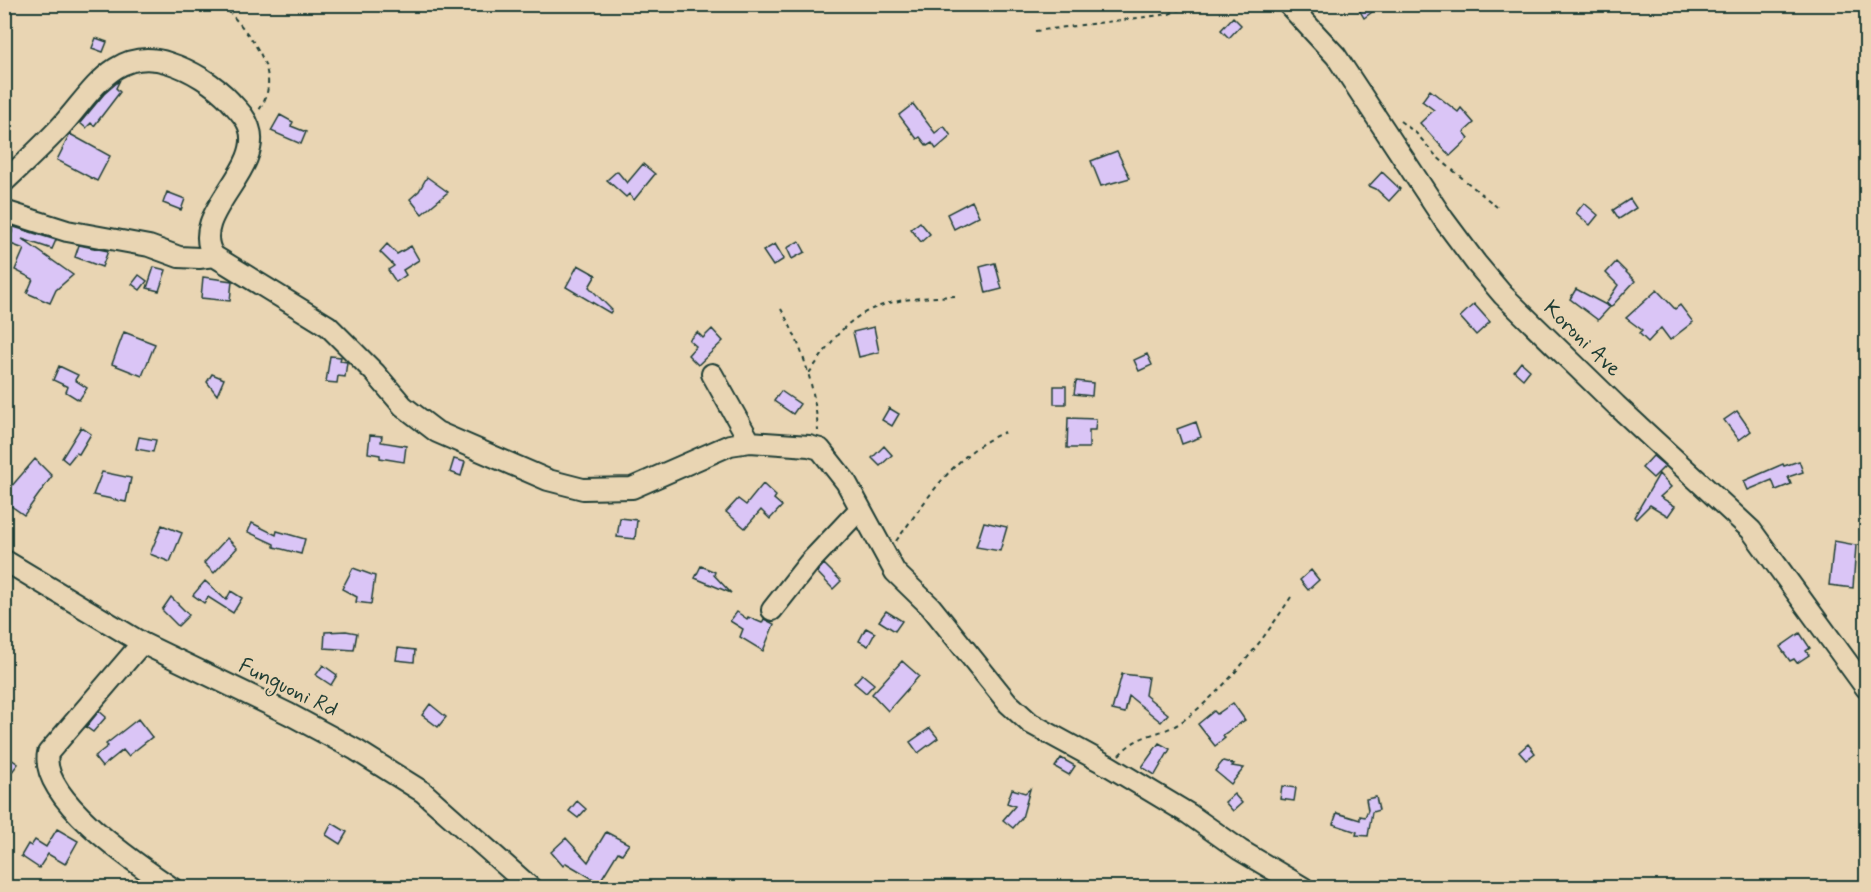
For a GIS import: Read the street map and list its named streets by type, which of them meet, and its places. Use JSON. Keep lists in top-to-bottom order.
{
  "streets": {
    "street": ["Koroni Ave", "Funguoni Rd"]
  }
}
